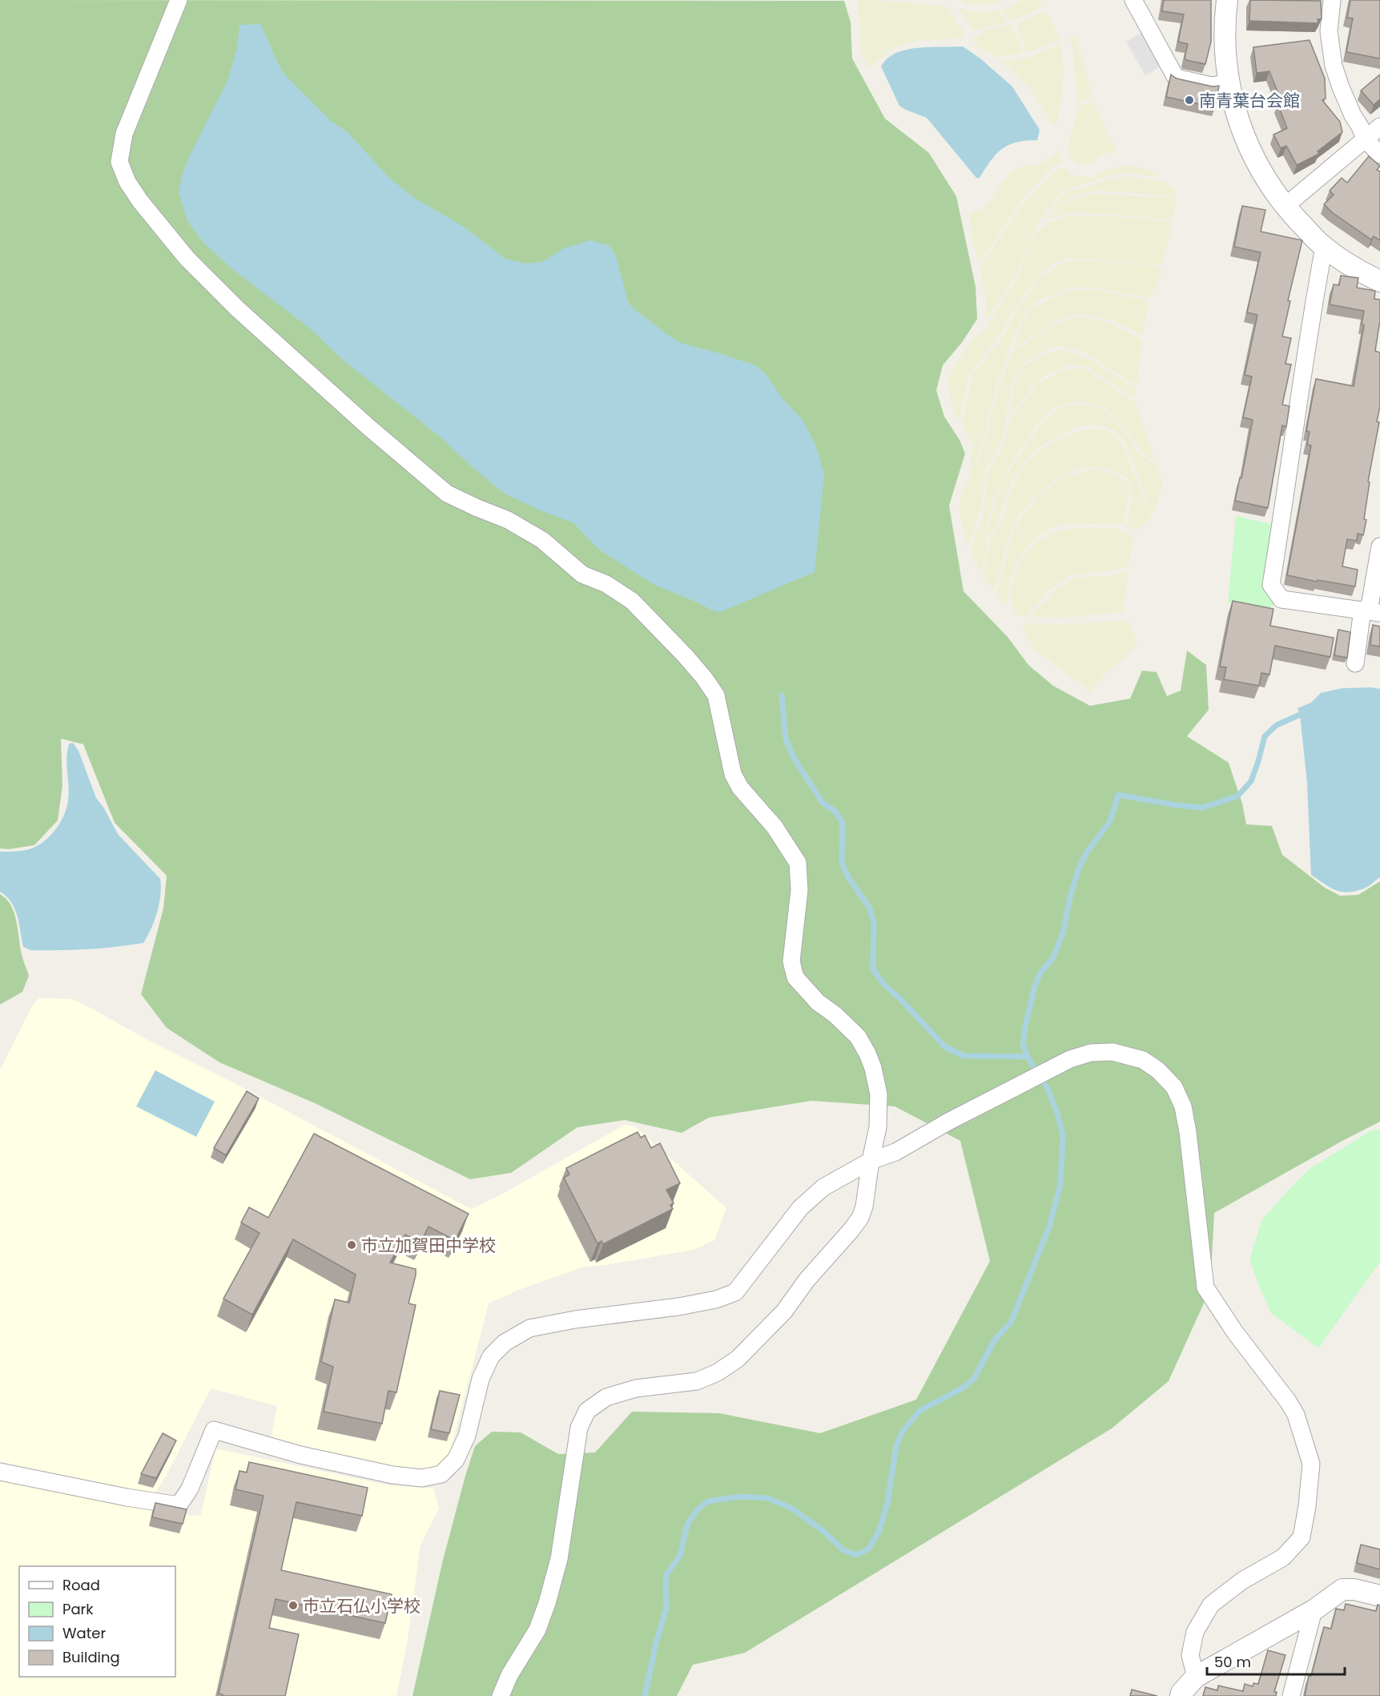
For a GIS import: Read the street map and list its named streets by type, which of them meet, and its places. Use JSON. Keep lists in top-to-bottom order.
{
  "places": ["南青葉台会館", "市立加賀田中学校", "市立石仏小学校"],
  "legend": [
    "Road",
    "Park",
    "Water",
    "Building"
  ],
  "scale_bar": "50 m"
}
